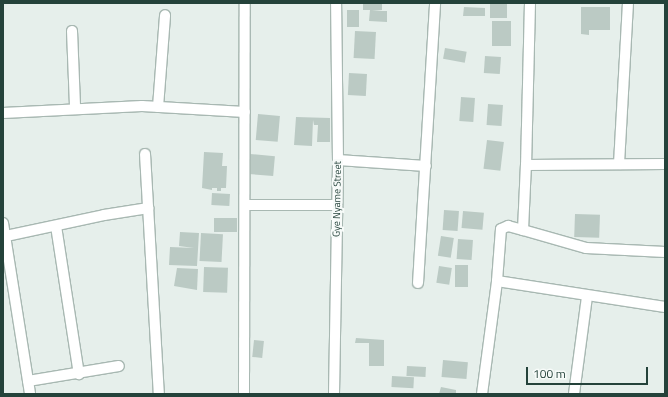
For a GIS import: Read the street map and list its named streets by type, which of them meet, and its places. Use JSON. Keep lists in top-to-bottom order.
{
  "streets": {
    "street": ["Gye Nyame Street"]
  },
  "scale_bar": "100 m"
}
